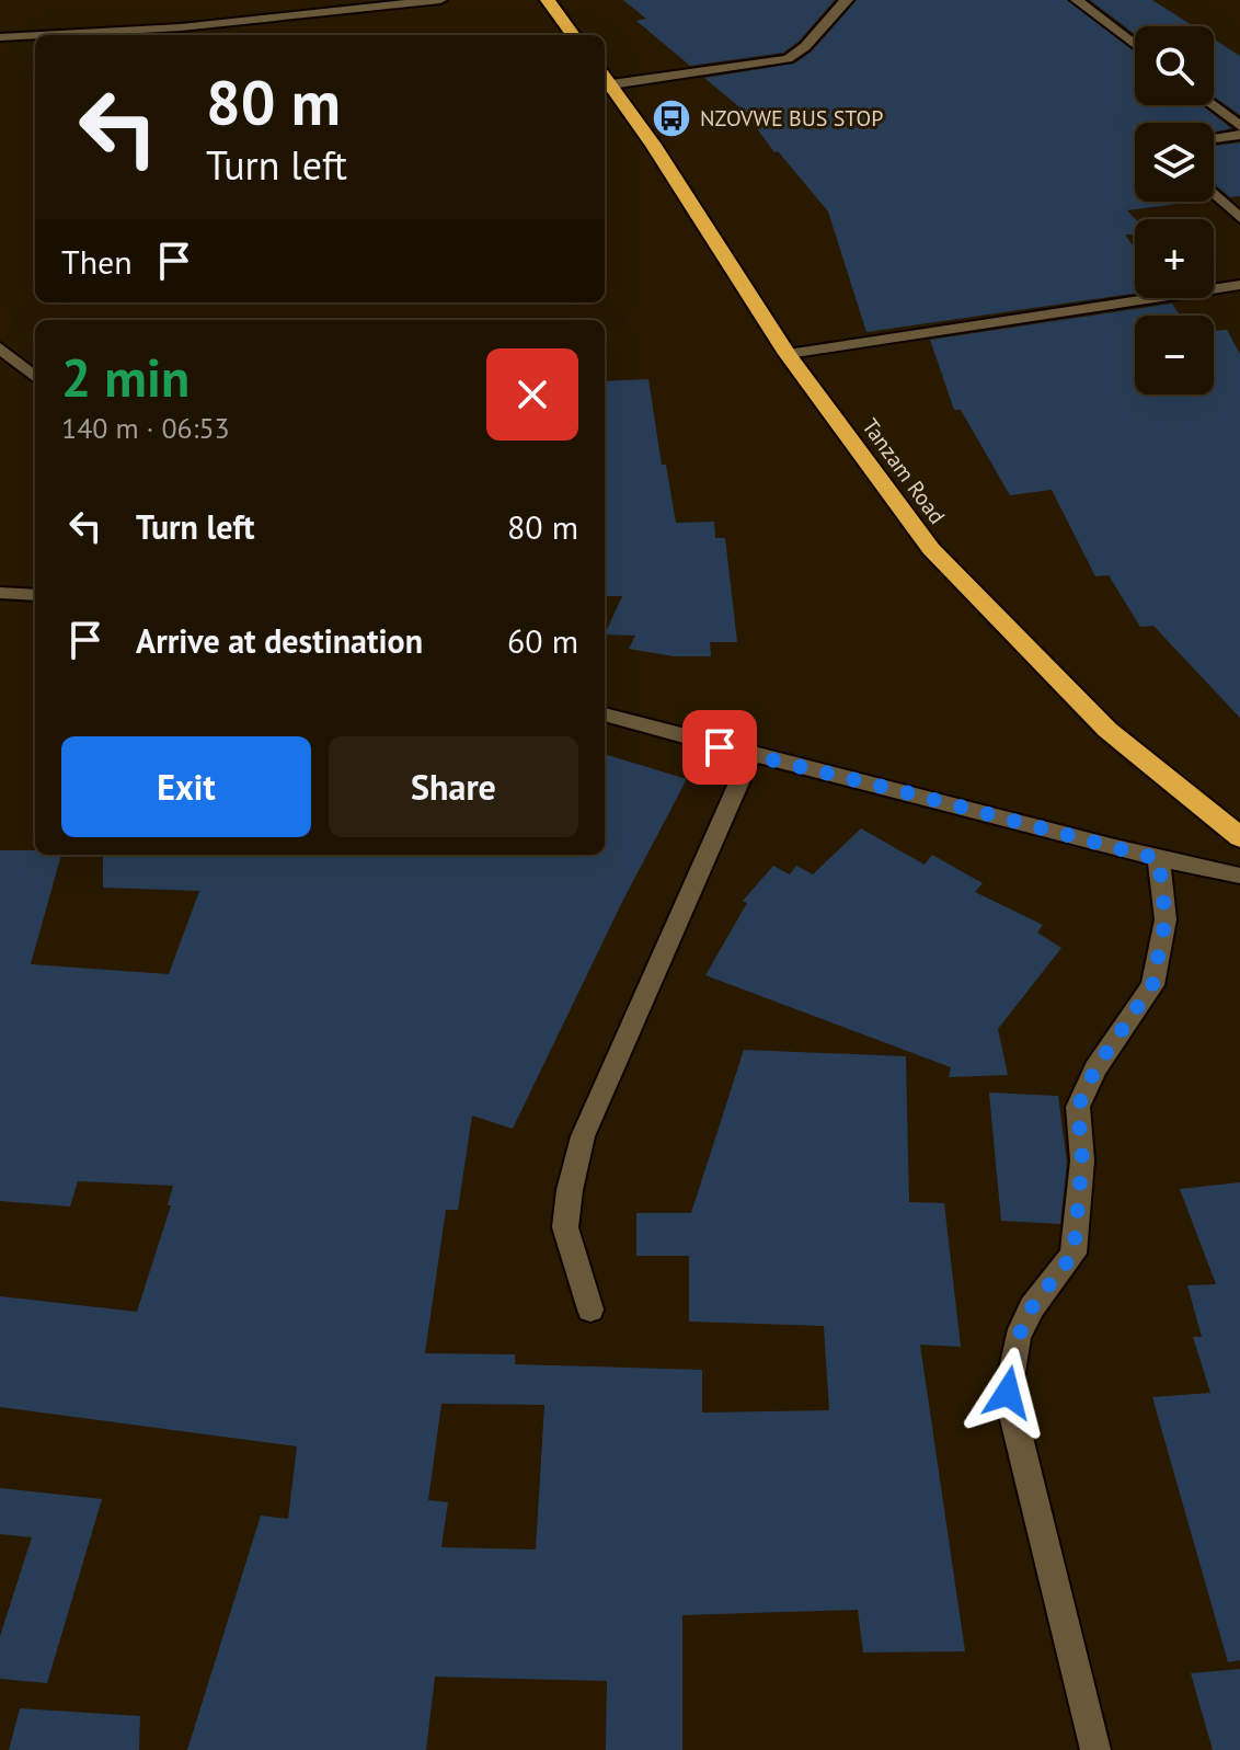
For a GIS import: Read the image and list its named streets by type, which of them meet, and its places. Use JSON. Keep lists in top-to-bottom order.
{
  "streets": {
    "highway": ["Tanzam Road"]
  },
  "places": {
    "bus stop": ["NZOVWE BUS STOP"]
  },
  "page": {
    "map_buttons": ["+", "−"],
    "turn": ["80 m", "Turn left"],
    "then": "Then",
    "heading": ["2 min", "140 m · 06:53"],
    "list": [
      {
        "name": "Turn left",
        "value": "80 m"
      },
      {
        "name": "Arrive at destination",
        "value": "60 m"
      }
    ],
    "buttons": ["Exit", "Share"]
  }
}
